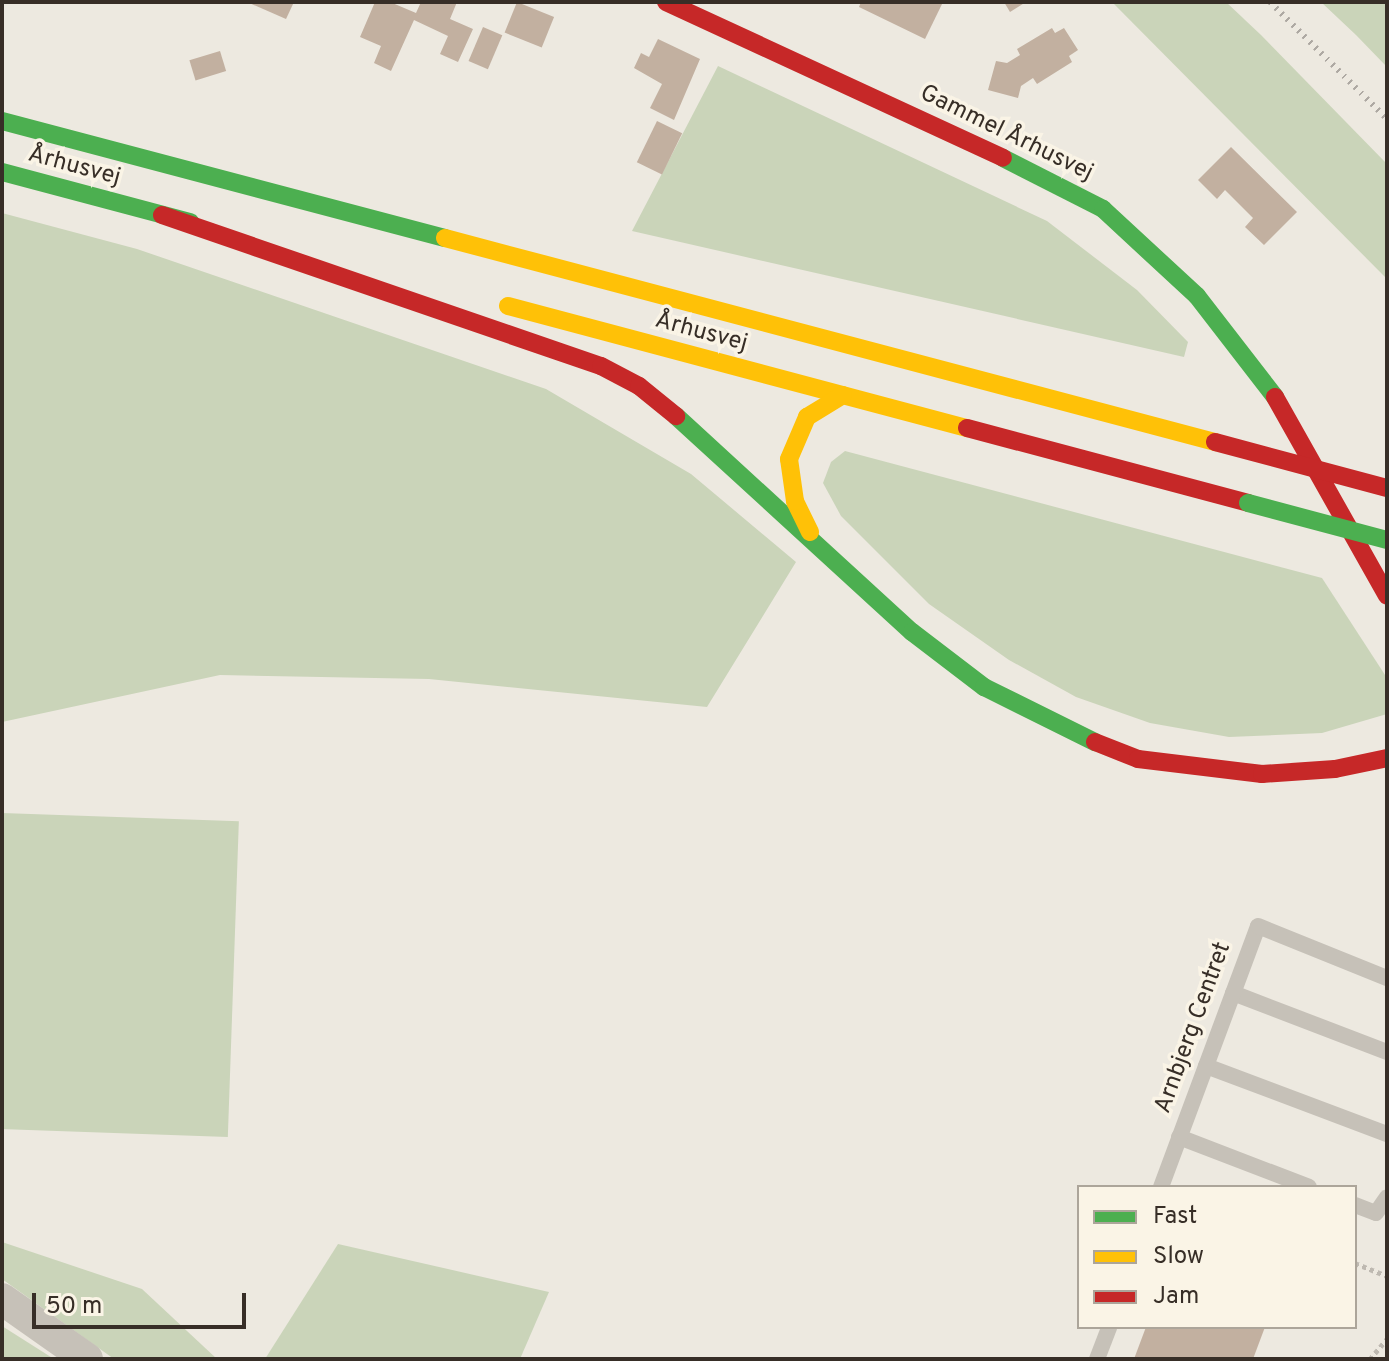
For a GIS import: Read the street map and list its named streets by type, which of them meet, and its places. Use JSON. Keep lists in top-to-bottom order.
{
  "streets": {
    "main road": ["Gammel Århusvej", "Århusvej"],
    "lane": ["Arnbjerg Centret"]
  },
  "legend": ["Fast", "Slow", "Jam"],
  "scale_bar": "50 m"
}
